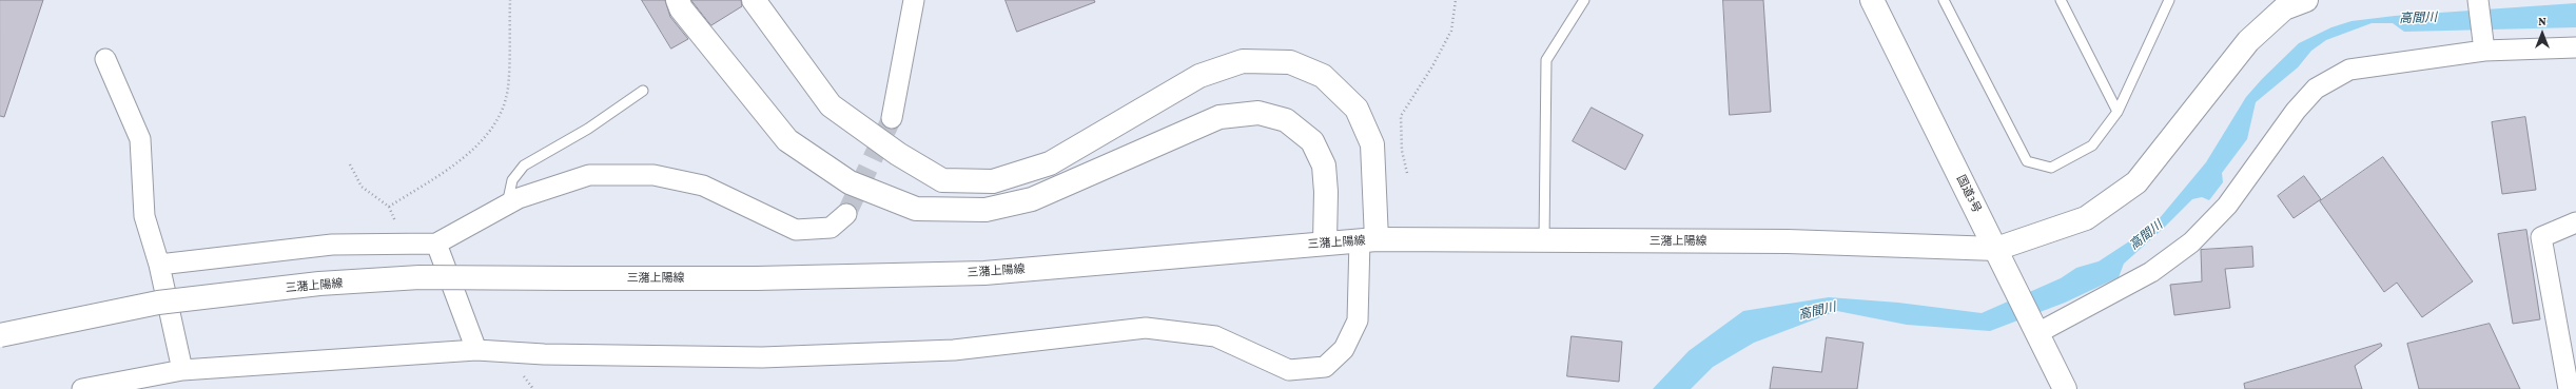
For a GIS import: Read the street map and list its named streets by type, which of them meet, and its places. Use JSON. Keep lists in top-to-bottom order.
{
  "streets": {
    "main road": ["国道3号", "三潴上陽線"]
  },
  "crossings": [
    ["国道3号", "三潴上陽線"]
  ],
  "water": ["高間川"],
  "north": "top"
}
